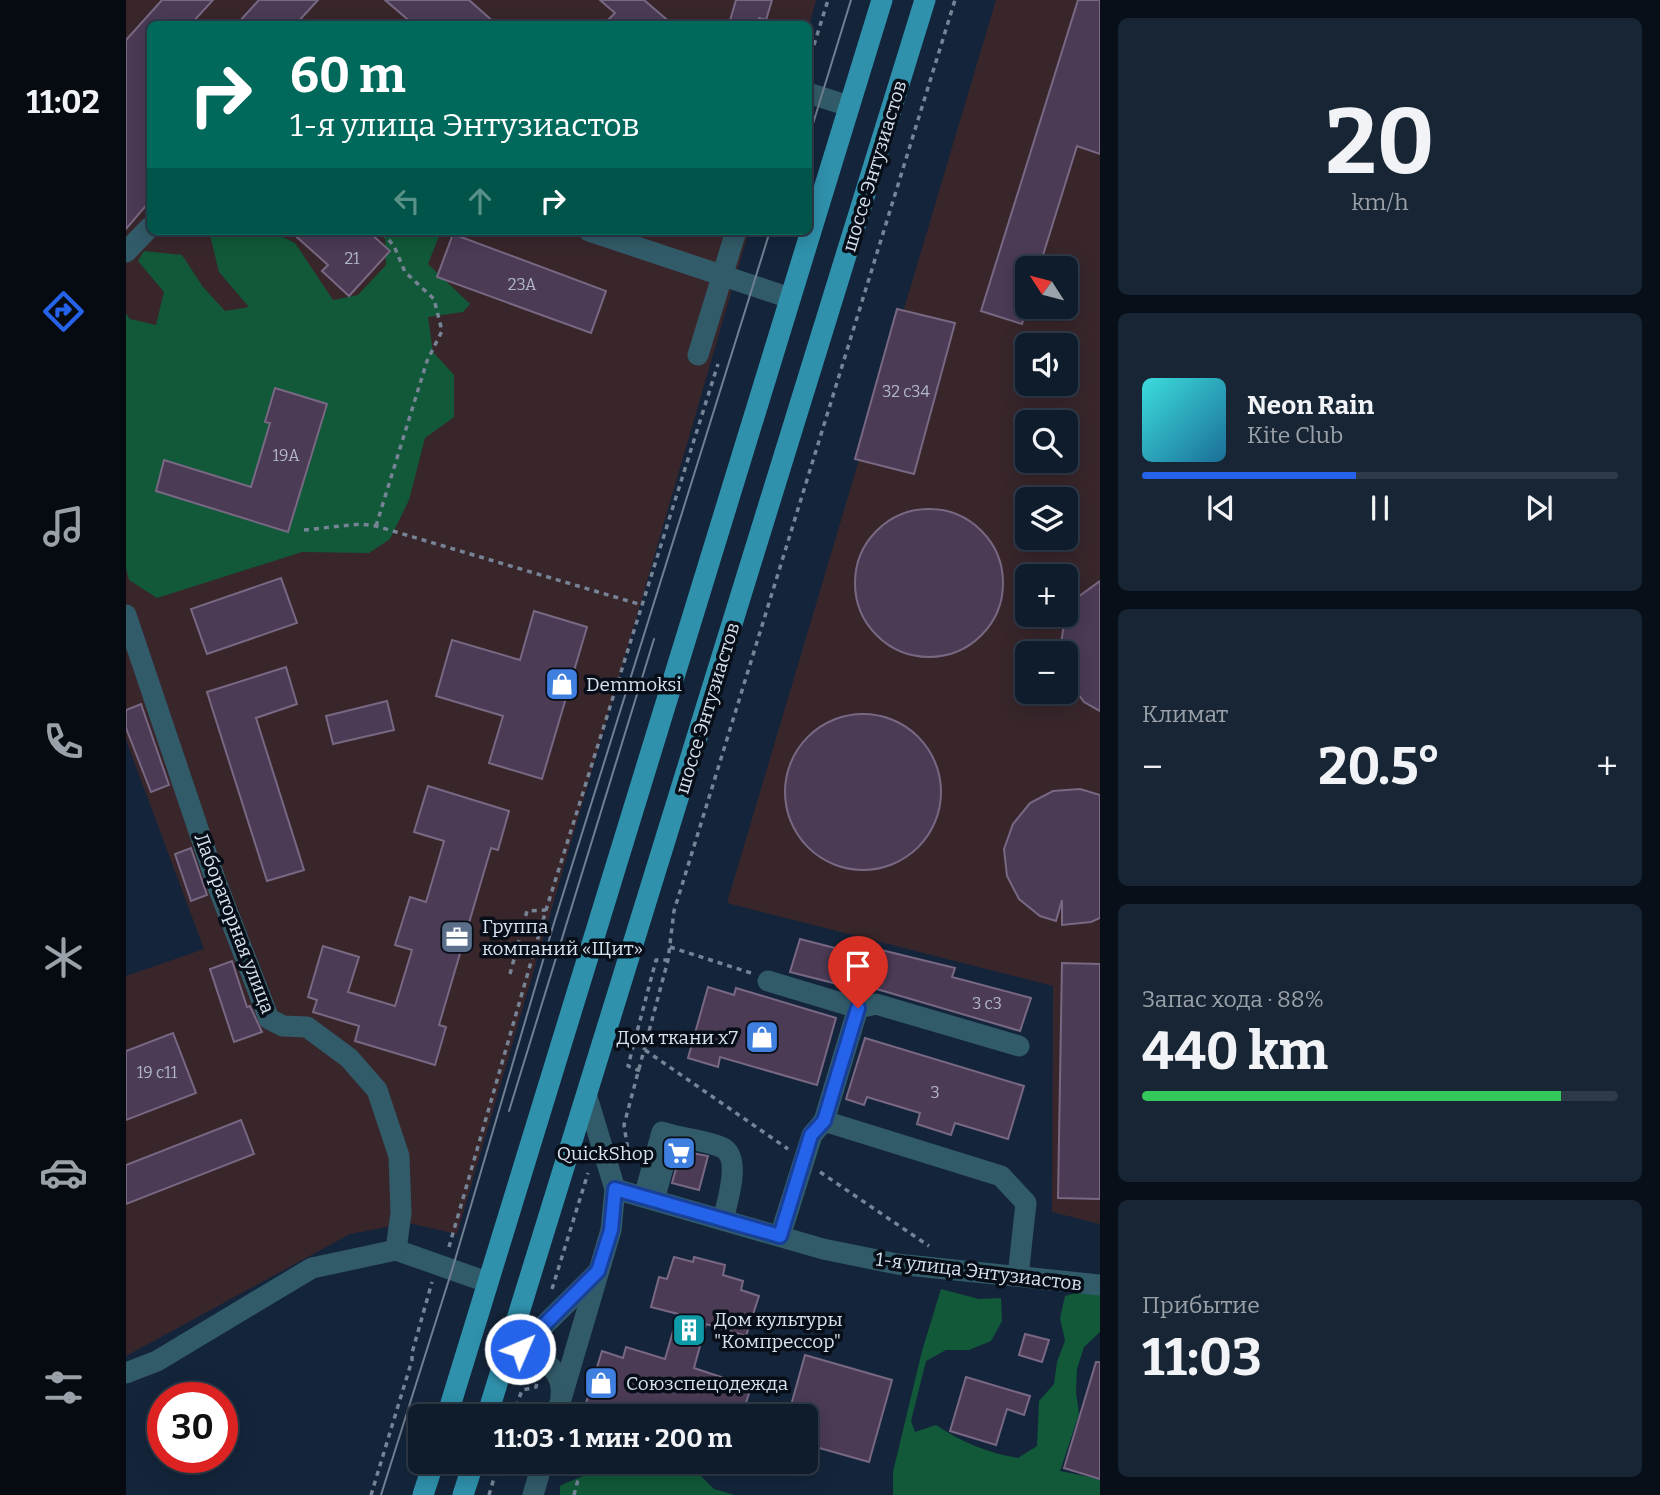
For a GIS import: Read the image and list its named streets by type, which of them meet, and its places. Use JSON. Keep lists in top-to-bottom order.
{
  "streets": {
    "main road": ["шоссе Энтузиастов"],
    "street": ["Лабораторная улица", "1-я улица Энтузиастов"]
  },
  "places": {
    "shop": ["Demmoksi", "Дом ткани x7", "Союзспецодежда"],
    "office": ["Группа компаний «Щит»"],
    "supermarket": ["QuickShop"],
    "building": ["Дом культуры \"Компрессор\""]
  },
  "house_numbers": [
    "21",
    "23А",
    "32 с34",
    "19А",
    "3 с3",
    "19 с11",
    "3"
  ],
  "north": "top left",
  "page": {
    "tabs": "11:02",
    "tile": [
      ["20", "km/h"],
      "Климат",
      ["Запас хода · 88%", "440 km"],
      ["Прибытие", "11:03"]
    ],
    "turn": ["60 m", "1-я улица Энтузиастов"],
    "map_buttons": ["+", "−"],
    "song": ["Neon Rain", "Kite Club"],
    "heat": ["−", "20.5°", "+"],
    "limit": "30",
    "trip": "11:03 · 1 мин · 200 m"
  }
}
